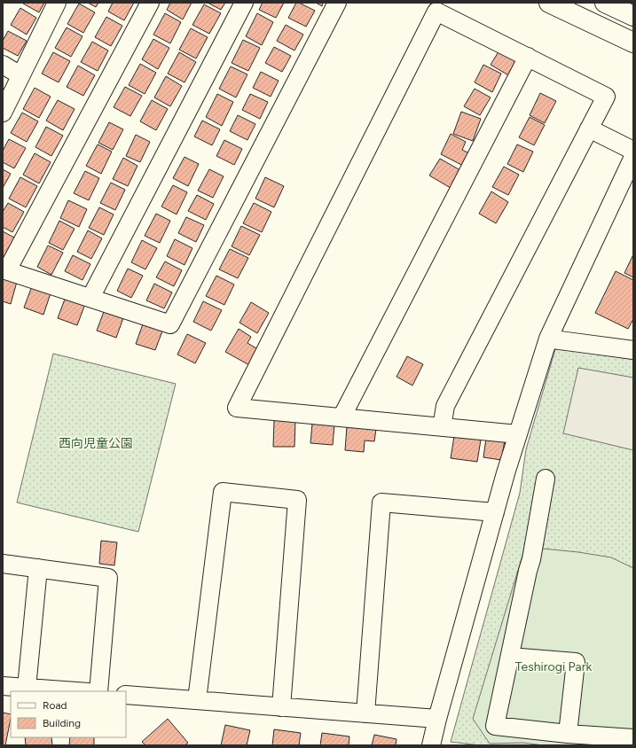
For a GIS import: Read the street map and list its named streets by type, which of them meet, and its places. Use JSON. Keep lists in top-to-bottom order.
{
  "parks": ["西向児童公園", "Teshirogi Park"],
  "legend": ["Road", "Building"]
}
